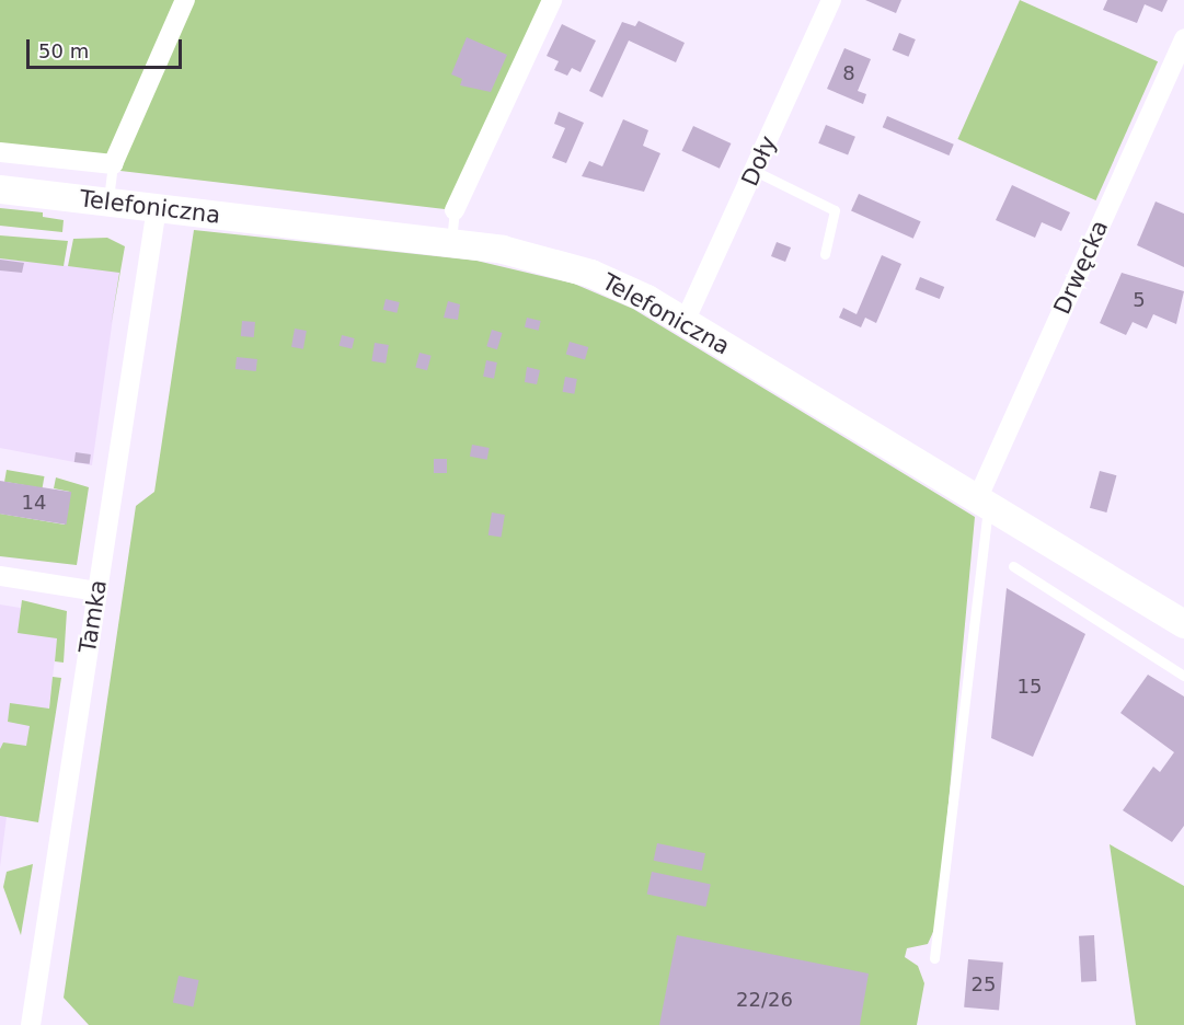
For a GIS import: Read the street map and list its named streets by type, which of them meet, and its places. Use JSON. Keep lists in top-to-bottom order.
{
  "streets": {
    "street": [
      "Doły",
      "Telefoniczna",
      "Drwęcka",
      "Tamka"
    ]
  },
  "crossings": [
    ["Doły", "Telefoniczna"],
    ["Telefoniczna", "Drwęcka"],
    ["Telefoniczna", "Tamka"]
  ],
  "house_numbers": [
    "8",
    "5",
    "14",
    "15",
    "25",
    "22/26"
  ],
  "scale_bar": "50 m"
}
